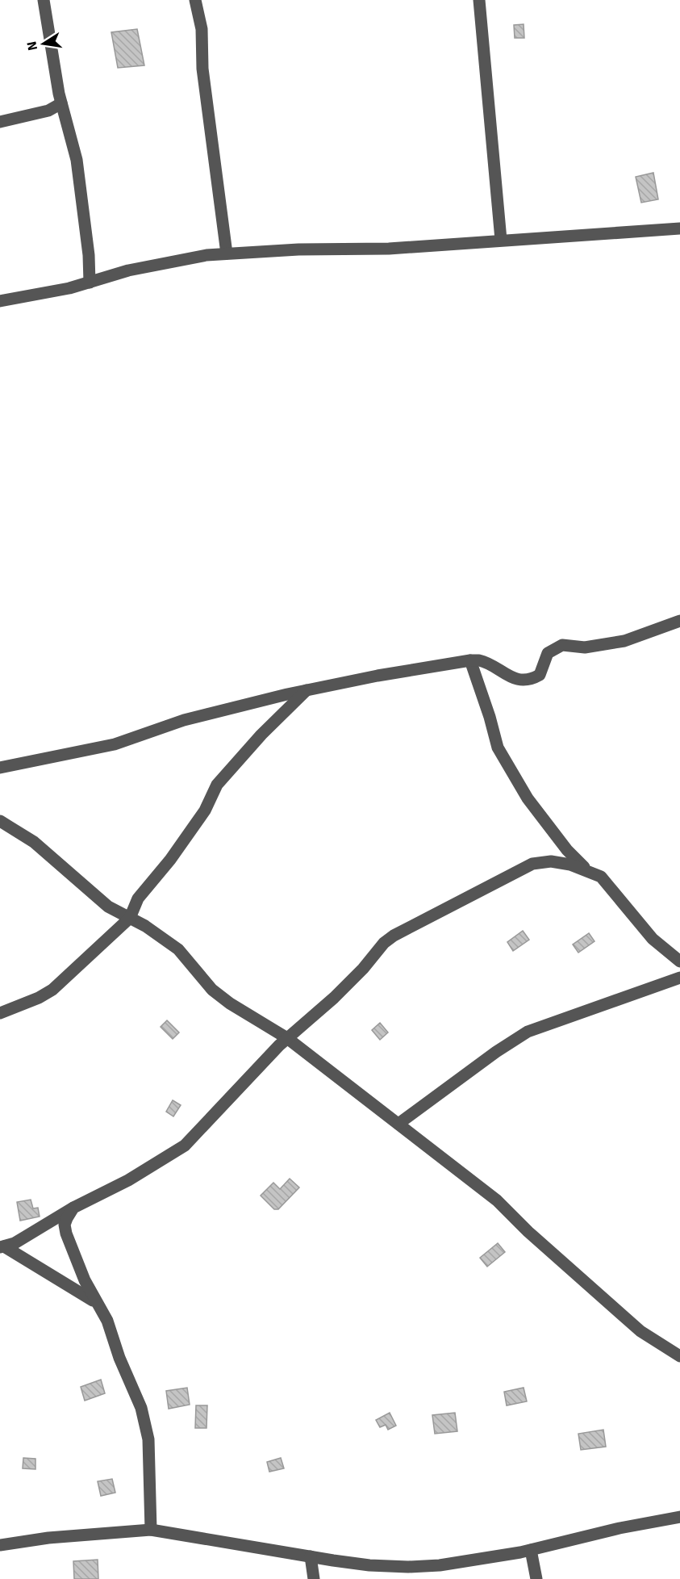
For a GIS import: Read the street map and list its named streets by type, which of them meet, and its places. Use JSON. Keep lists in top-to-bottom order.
{
  "north": "left"
}
